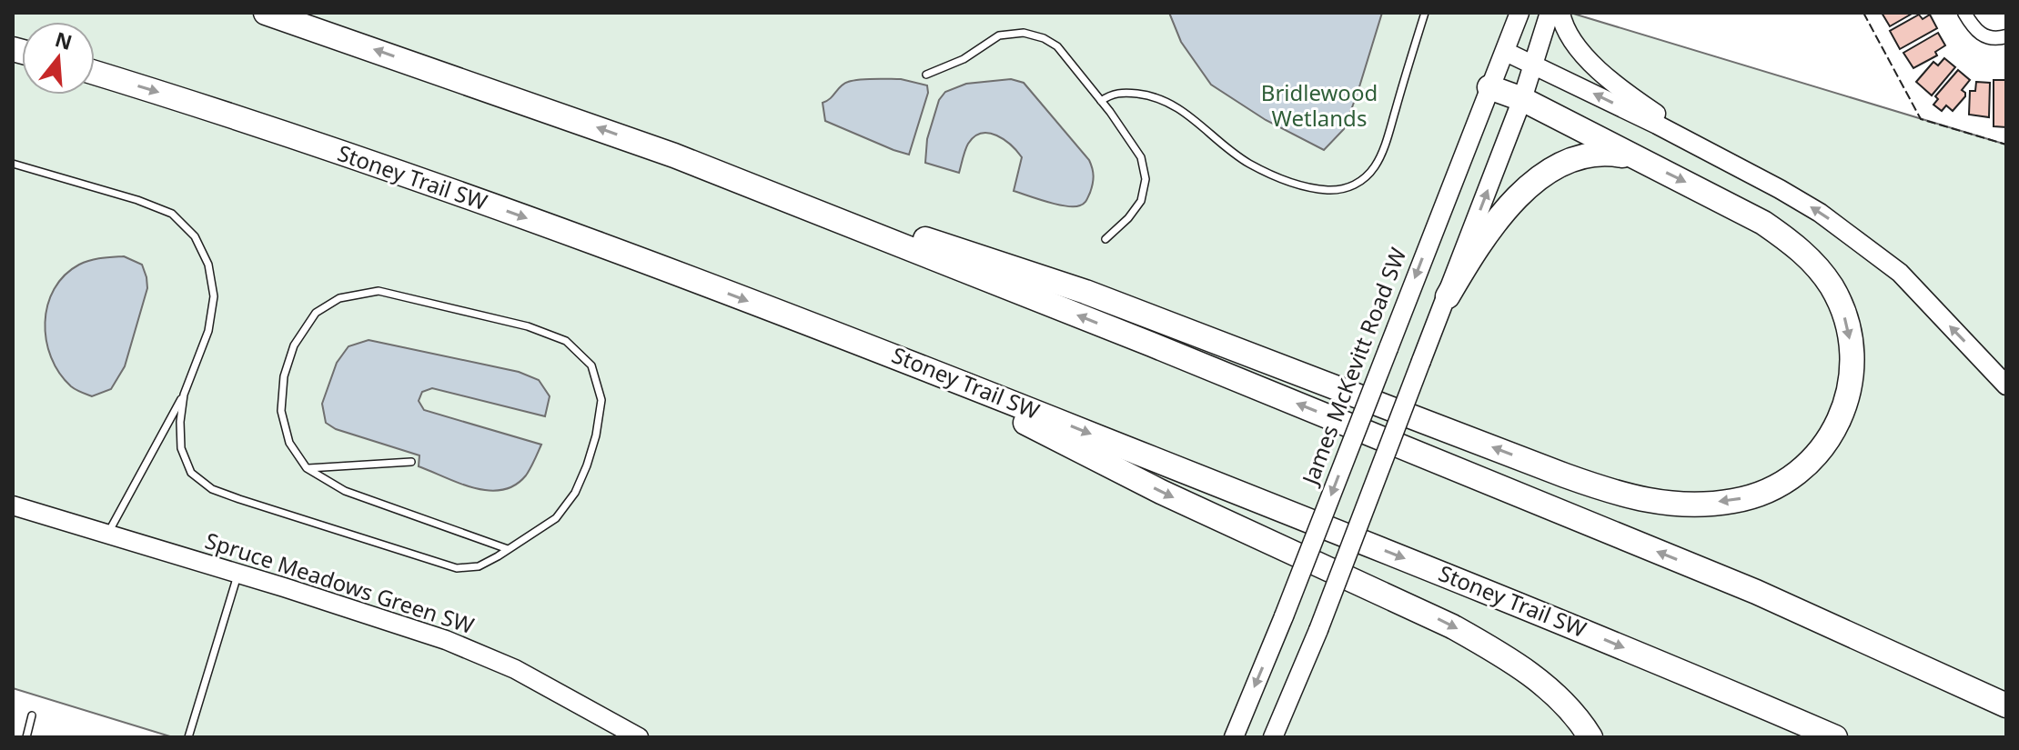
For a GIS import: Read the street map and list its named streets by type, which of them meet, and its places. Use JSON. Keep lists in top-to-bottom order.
{
  "streets": {
    "highway": ["Stoney Trail SW"],
    "main road": ["James McKevitt Road SW", "Spruce Meadows Green SW"]
  },
  "parks": ["Bridlewood Wetlands"],
  "north": "top"
}
